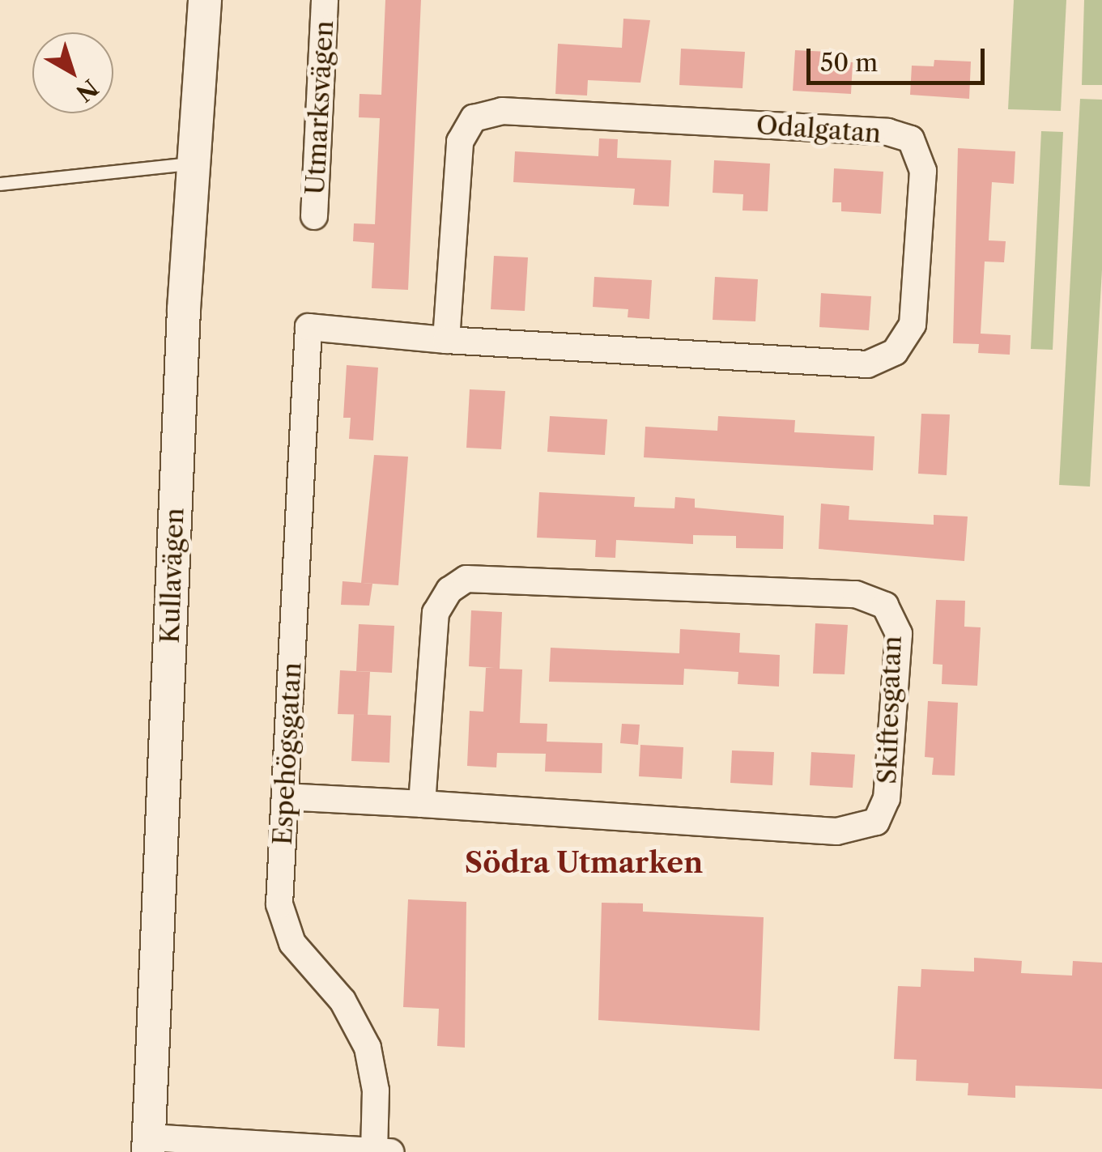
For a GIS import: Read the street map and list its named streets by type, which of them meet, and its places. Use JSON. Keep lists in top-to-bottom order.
{
  "streets": {
    "street": [
      "Utmarksvägen",
      "Odalgatan",
      "Kullavägen",
      "Skiftesgatan",
      "Espehögsgatan"
    ]
  },
  "crossings": [
    ["Odalgatan", "Espehögsgatan"],
    ["Skiftesgatan", "Espehögsgatan"]
  ],
  "districts": ["Södra Utmarken"],
  "scale_bar": "50 m",
  "north": "bottom right"
}
